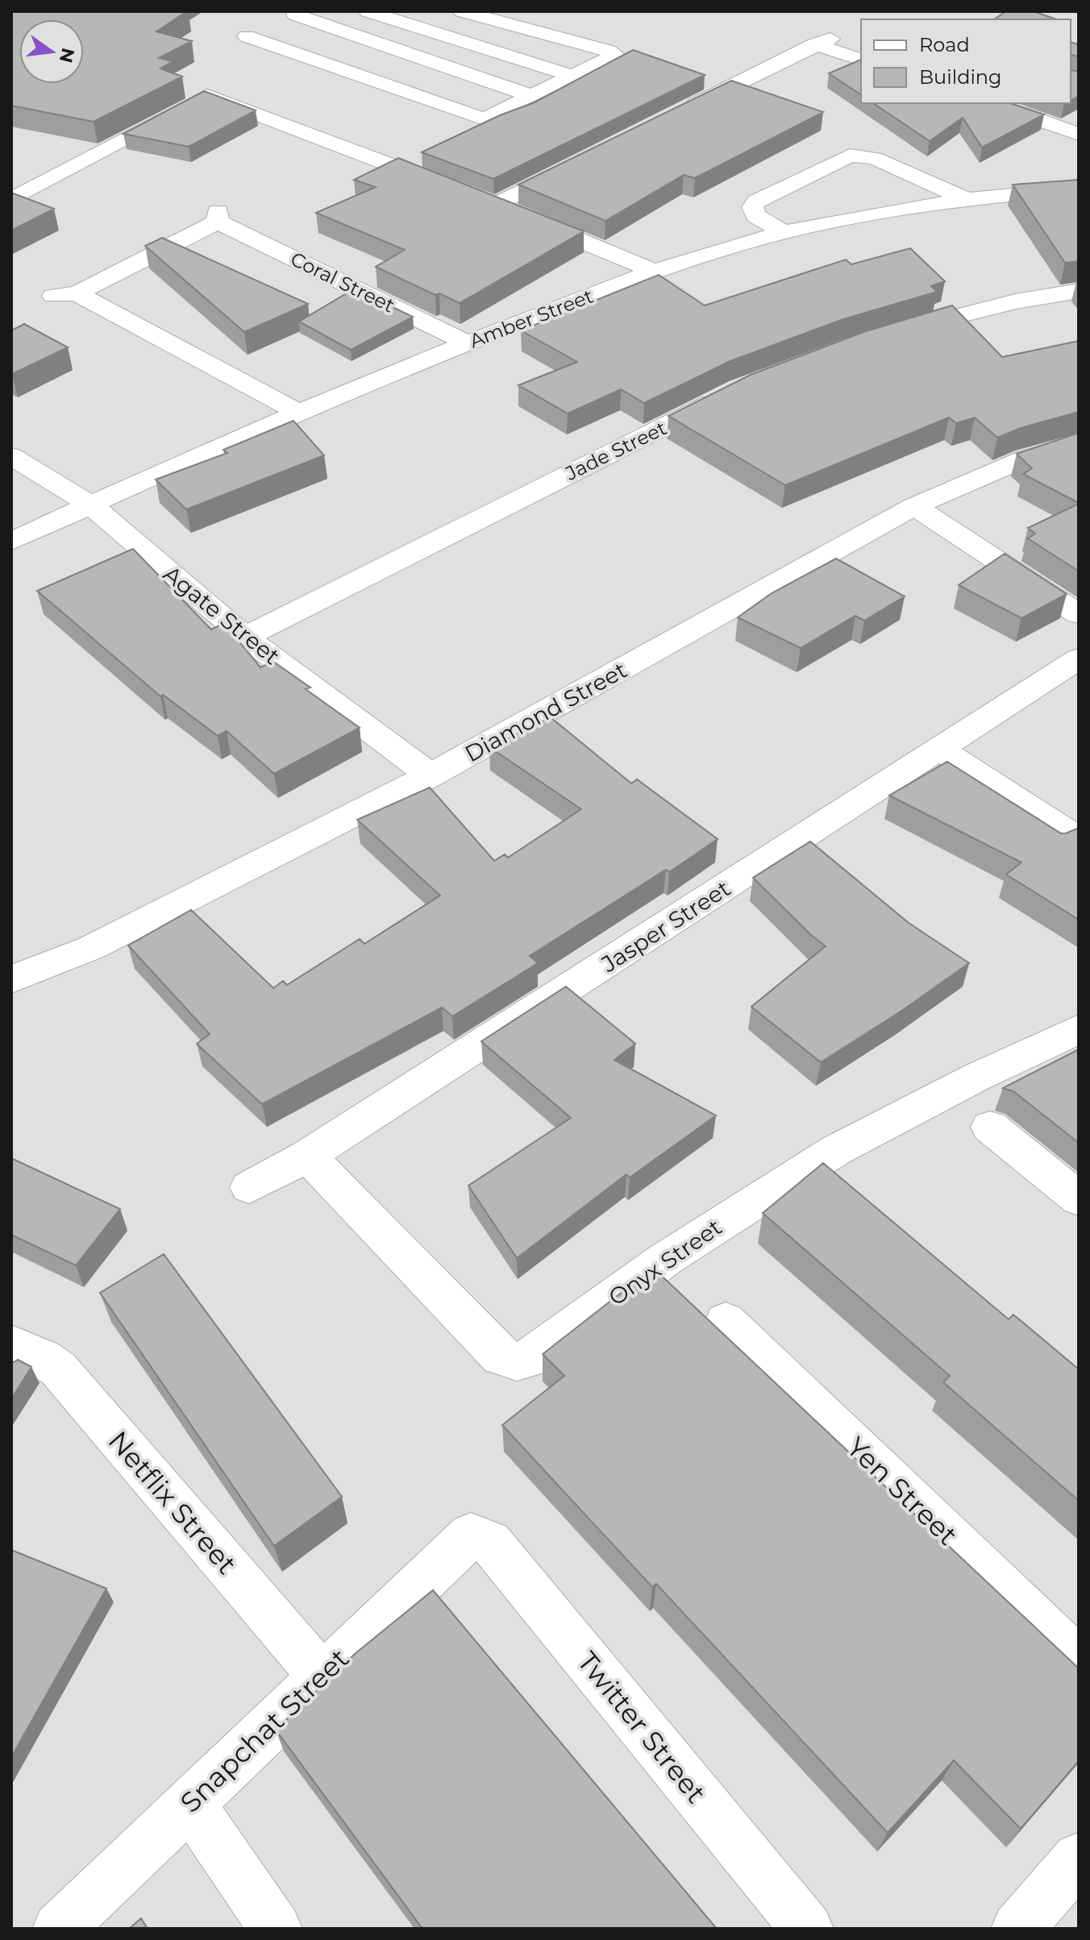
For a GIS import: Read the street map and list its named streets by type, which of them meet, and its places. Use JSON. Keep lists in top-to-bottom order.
{
  "streets": {
    "street": [
      "Coral Street",
      "Amber Street",
      "Jade Street",
      "Agate Street",
      "Diamond Street",
      "Jasper Street",
      "Onyx Street",
      "Yen Street",
      "Netflix Street",
      "Twitter Street",
      "Snapchat Street"
    ]
  },
  "crossings": [
    ["Coral Street", "Amber Street"],
    ["Amber Street", "Agate Street"],
    ["Jade Street", "Agate Street"],
    ["Agate Street", "Diamond Street"],
    ["Jasper Street", "Onyx Street"],
    ["Netflix Street", "Snapchat Street"],
    ["Twitter Street", "Snapchat Street"]
  ],
  "legend": ["Road", "Building"],
  "north": "right"
}
